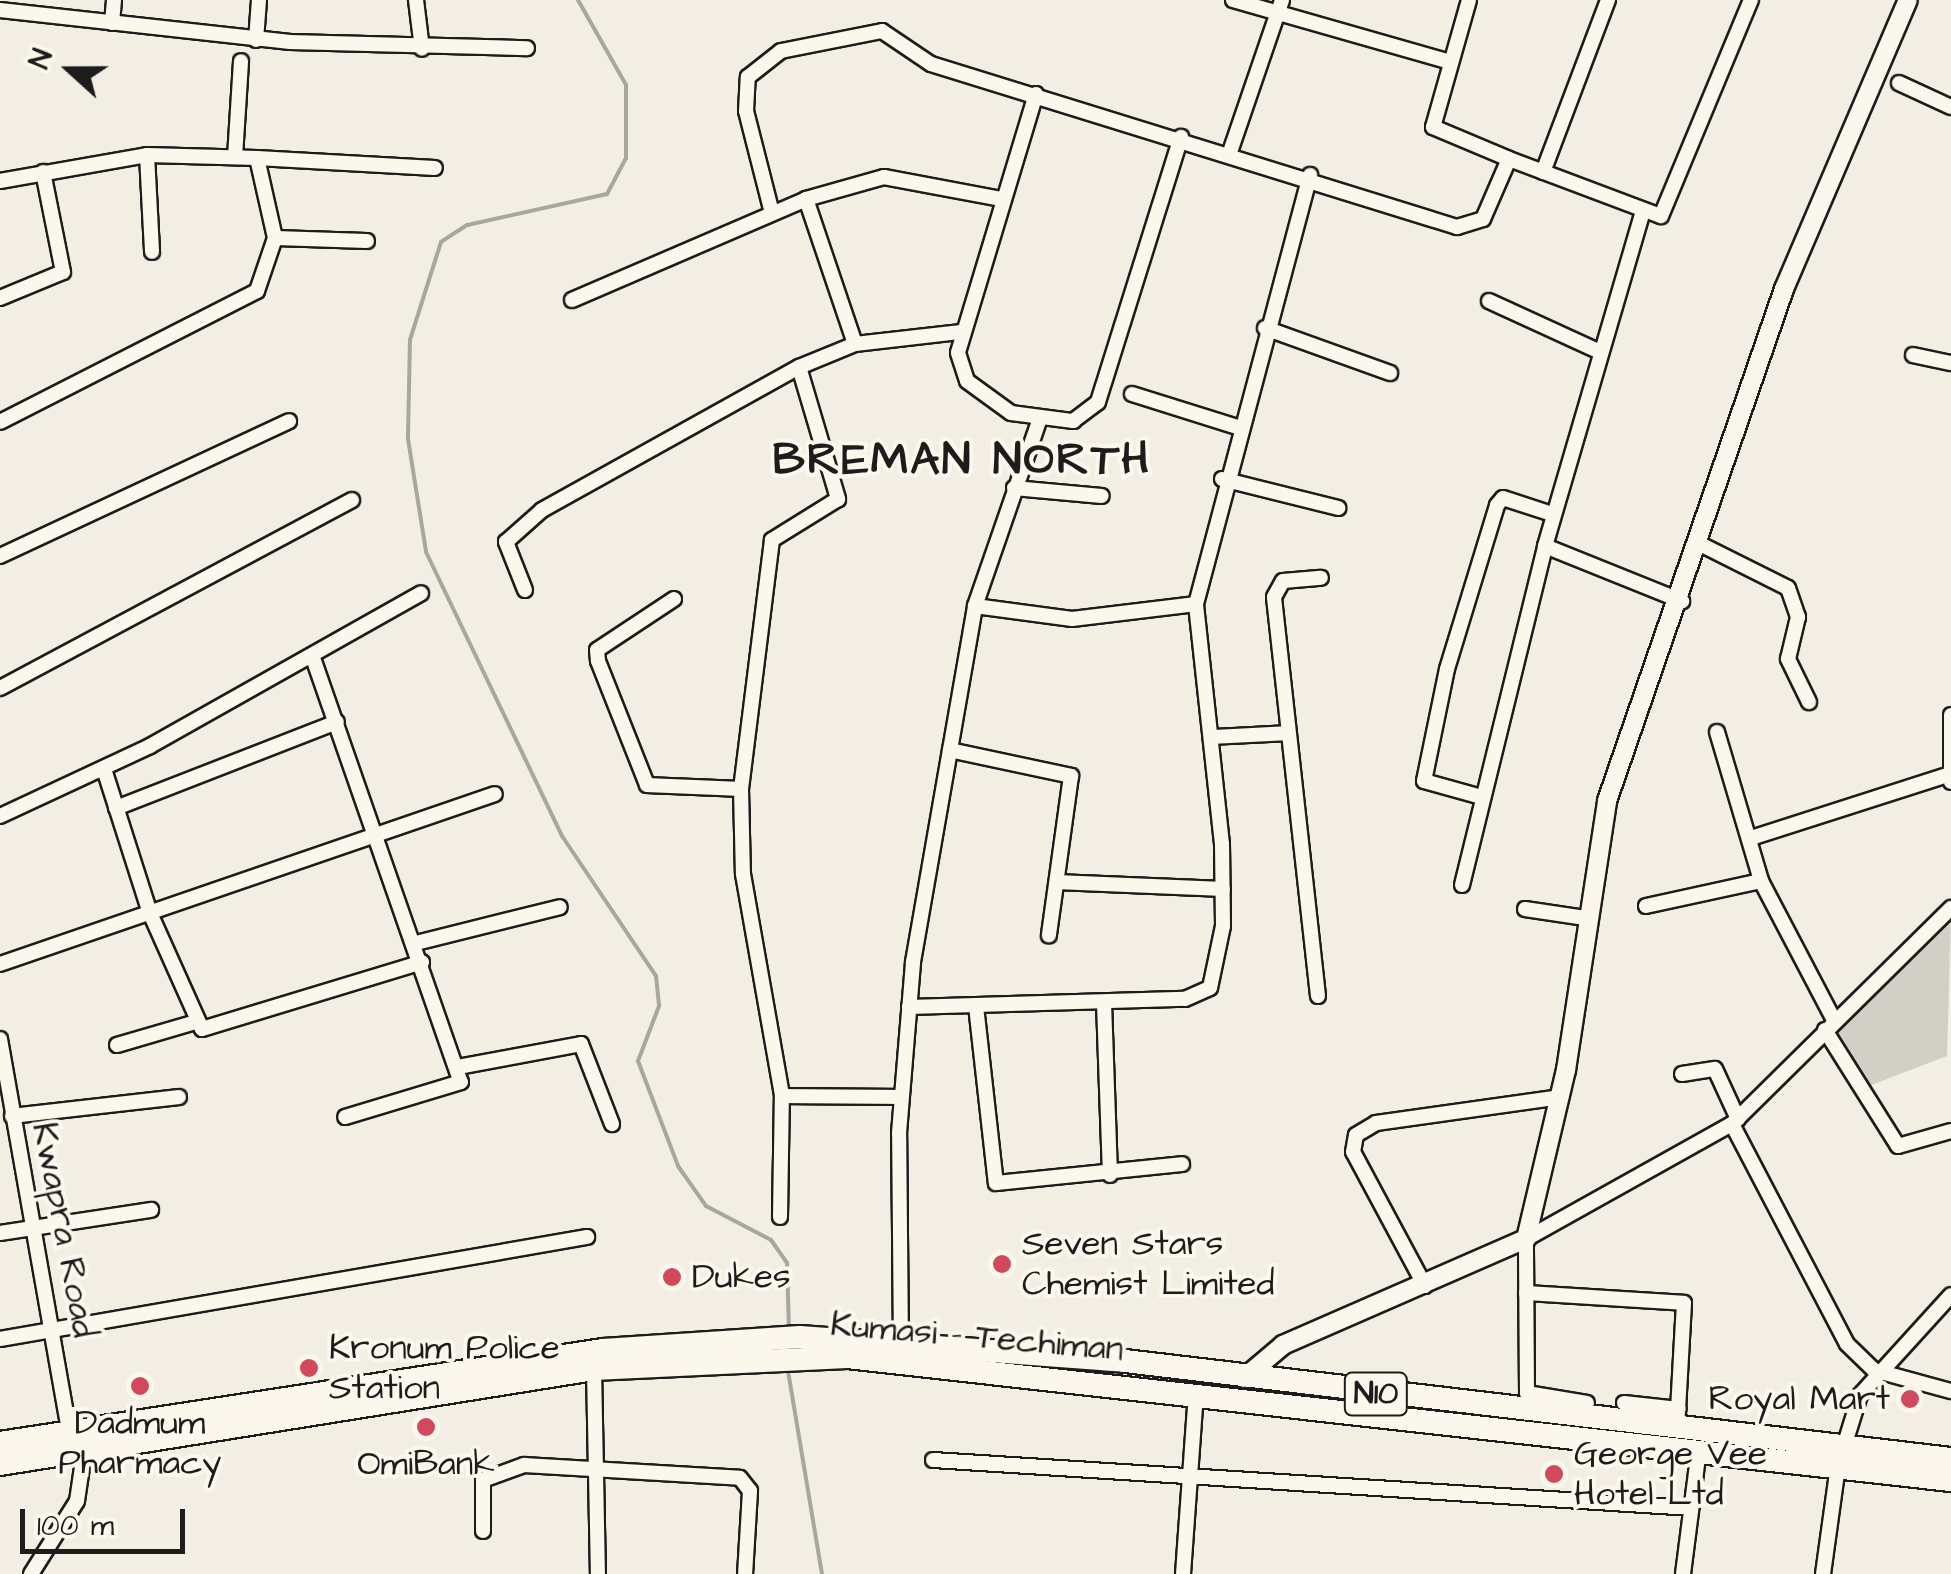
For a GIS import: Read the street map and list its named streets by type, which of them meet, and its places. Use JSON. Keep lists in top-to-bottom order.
{
  "streets": {
    "highway": ["Kumasi - Techiman", "N10"],
    "street": ["Kwapra Road"]
  },
  "crossings": [
    ["Kwapra Road", "N10"],
    ["Kumasi - Techiman", "N10"]
  ],
  "districts": ["BREMAN NORTH"],
  "places": [
    "Seven Stars Chemist Limited",
    "Dukes",
    "Kronum Police Station",
    "Dadmum Pharmacy",
    "Royal Mart",
    "OmiBank",
    "George Vee Hotel Ltd"
  ],
  "scale_bar": "100 m",
  "north": "left"
}
